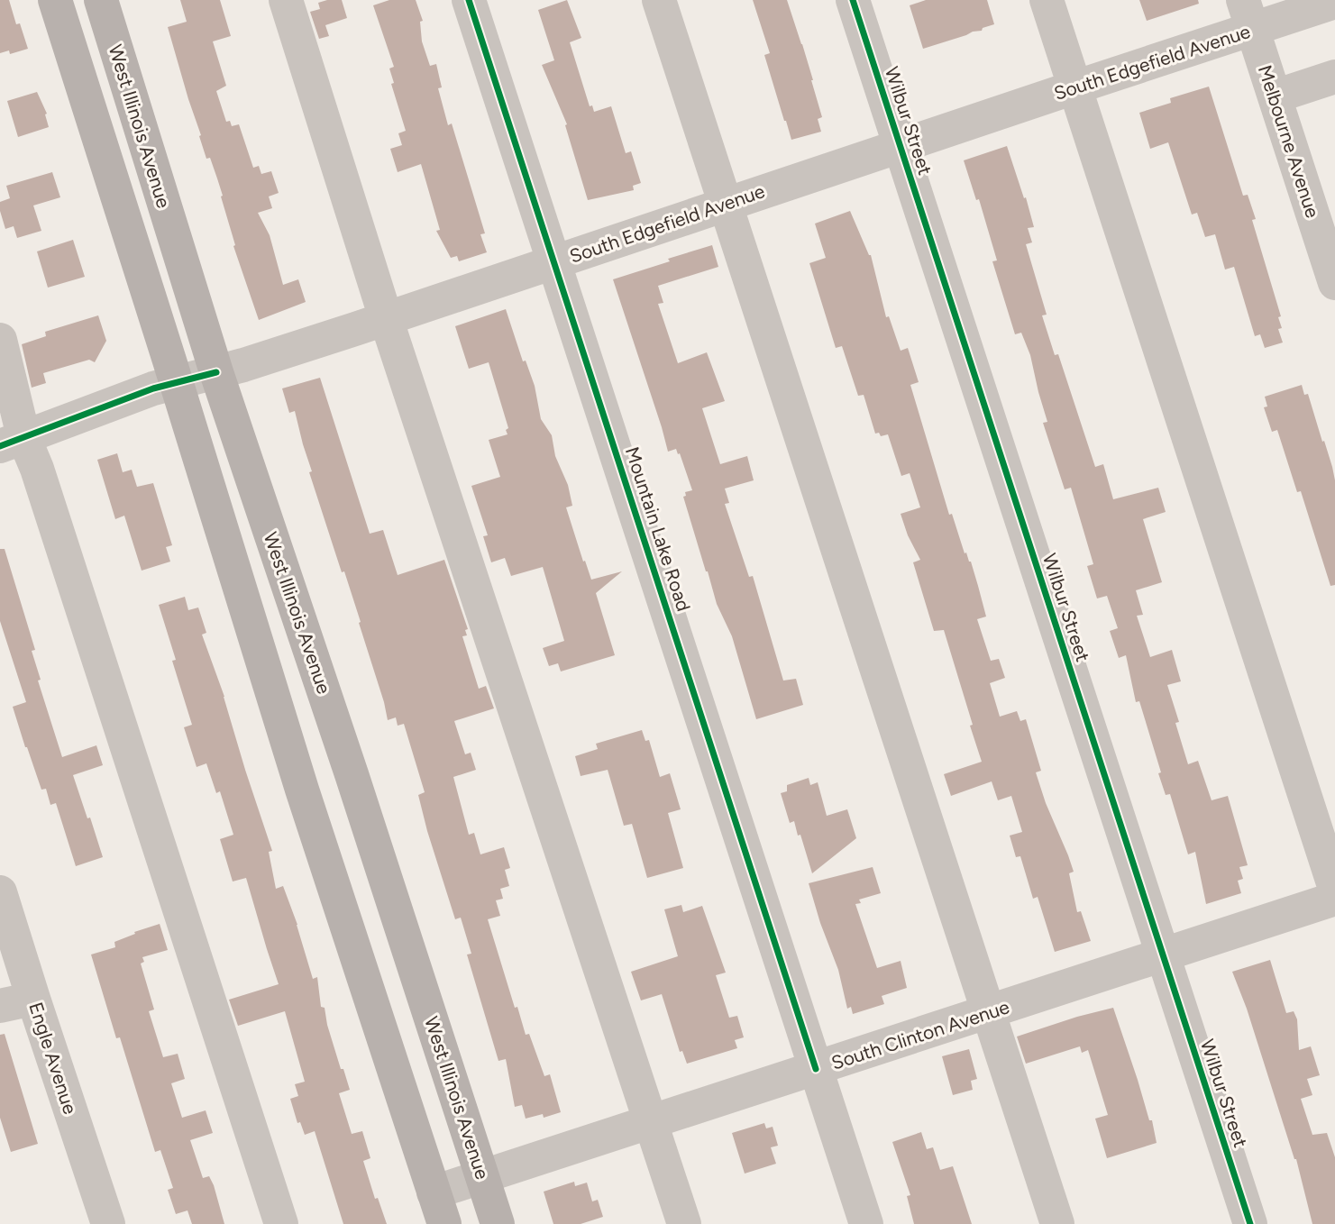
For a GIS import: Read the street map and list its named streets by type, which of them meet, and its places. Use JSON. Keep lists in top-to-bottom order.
{
  "streets": {
    "main road": ["West Illinois Avenue"],
    "street": [
      "South Edgefield Avenue",
      "Wilbur Street",
      "Melbourne Avenue",
      "Mountain Lake Road",
      "South Clinton Avenue",
      "Engle Avenue"
    ]
  },
  "crossings": [
    ["South Edgefield Avenue", "Wilbur Street"],
    ["South Edgefield Avenue", "West Illinois Avenue"],
    ["South Edgefield Avenue", "Melbourne Avenue"],
    ["South Edgefield Avenue", "Mountain Lake Road"],
    ["Wilbur Street", "South Clinton Avenue"],
    ["West Illinois Avenue", "South Clinton Avenue"],
    ["Mountain Lake Road", "South Clinton Avenue"]
  ]
}
